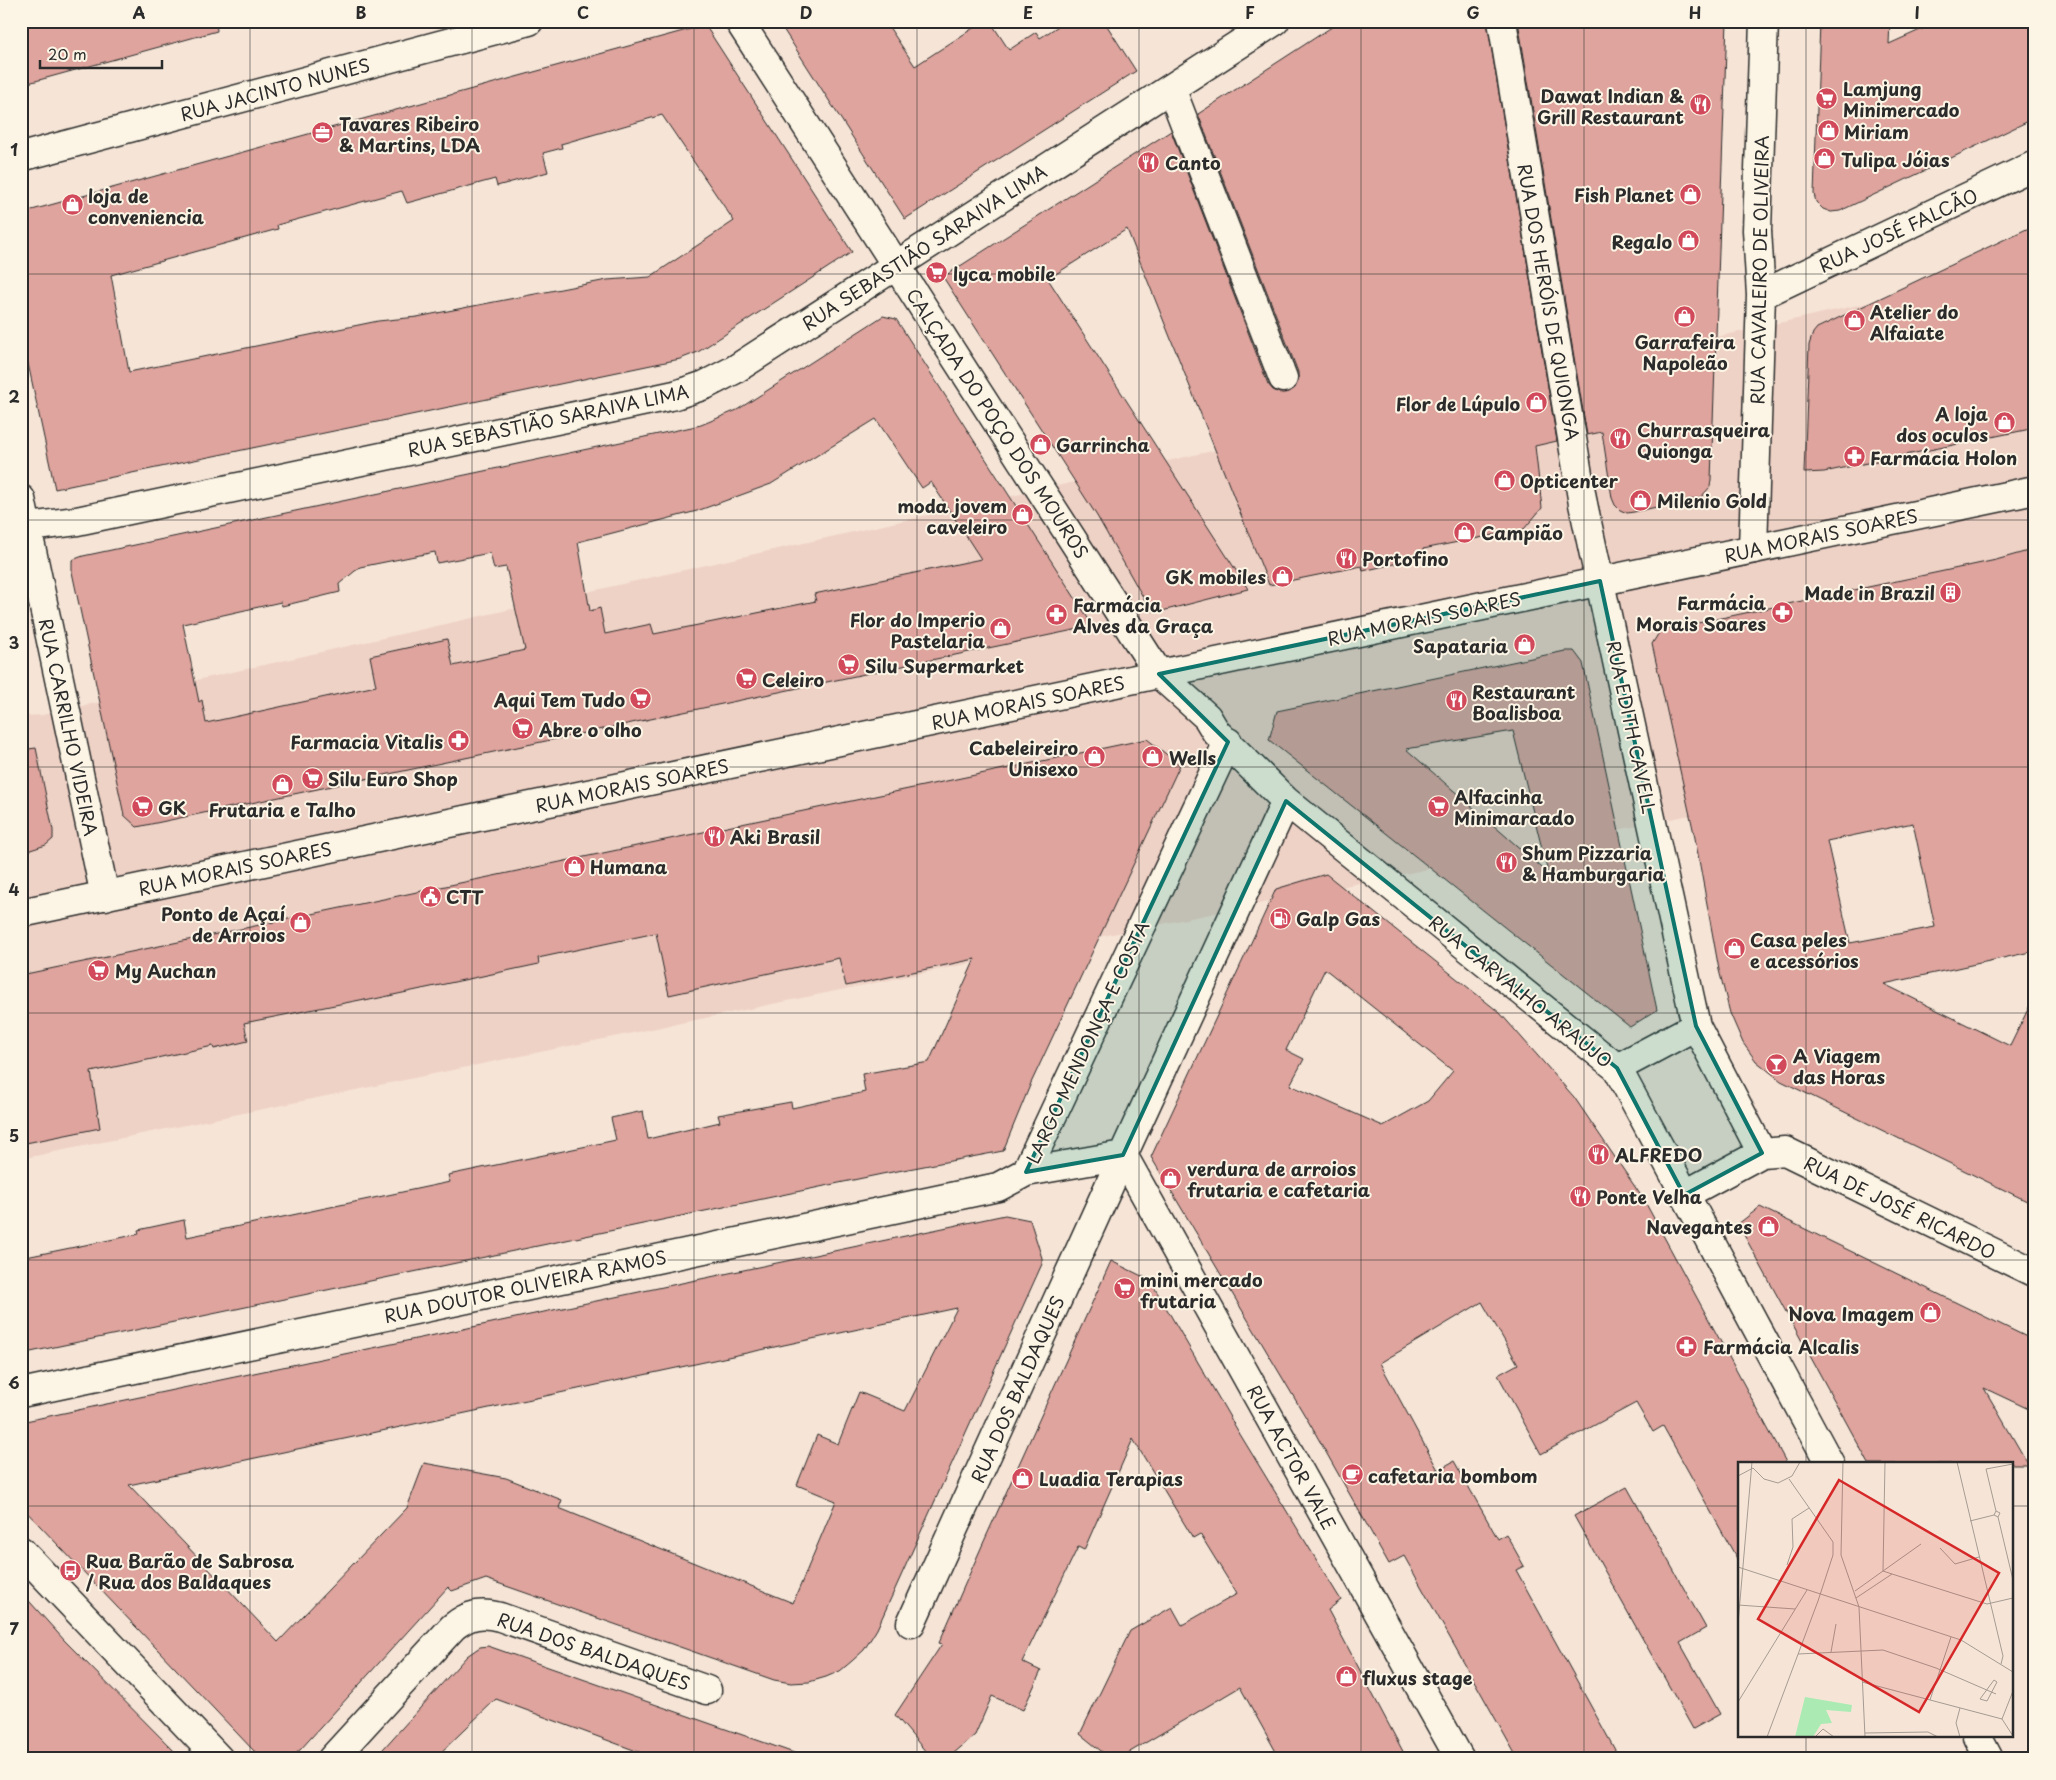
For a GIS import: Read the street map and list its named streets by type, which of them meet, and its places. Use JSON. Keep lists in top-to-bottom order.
{
  "streets": {
    "street": [
      "RUA JACINTO NUNES",
      "RUA JOSÉ FALCÃO",
      "RUA SEBASTIÃO SARAIVA LIMA",
      "RUA CAVALEIRO DE OLIVEIRA",
      "RUA DOS HERÓIS DE QUIONGA",
      "CALÇADA DO POÇO DOS MOUROS",
      "RUA MORAIS SOARES",
      "RUA CARRILHO VIDEIRA",
      "RUA EDITH CAVELL",
      "RUA CARVALHO ARAÚJO",
      "LARGO MENDONÇA E COSTA",
      "RUA DE JOSÉ RICARDO",
      "RUA DOUTOR OLIVEIRA RAMOS",
      "RUA DOS BALDAQUES",
      "RUA ACTOR VALE"
    ]
  },
  "crossings": [
    ["RUA JOSÉ FALCÃO", "RUA CAVALEIRO DE OLIVEIRA"],
    ["RUA SEBASTIÃO SARAIVA LIMA", "CALÇADA DO POÇO DOS MOUROS"],
    ["RUA SEBASTIÃO SARAIVA LIMA", "RUA CARRILHO VIDEIRA"],
    ["RUA CAVALEIRO DE OLIVEIRA", "RUA MORAIS SOARES"],
    ["RUA DOS HERÓIS DE QUIONGA", "RUA MORAIS SOARES"],
    ["RUA DOS HERÓIS DE QUIONGA", "RUA EDITH CAVELL"],
    ["CALÇADA DO POÇO DOS MOUROS", "RUA MORAIS SOARES"],
    ["CALÇADA DO POÇO DOS MOUROS", "RUA CARVALHO ARAÚJO"],
    ["RUA MORAIS SOARES", "RUA CARRILHO VIDEIRA"],
    ["RUA MORAIS SOARES", "RUA EDITH CAVELL"],
    ["RUA MORAIS SOARES", "RUA CARVALHO ARAÚJO"],
    ["RUA EDITH CAVELL", "RUA DE JOSÉ RICARDO"],
    ["RUA CARVALHO ARAÚJO", "LARGO MENDONÇA E COSTA"],
    ["LARGO MENDONÇA E COSTA", "RUA DOUTOR OLIVEIRA RAMOS"],
    ["LARGO MENDONÇA E COSTA", "RUA DOS BALDAQUES"],
    ["LARGO MENDONÇA E COSTA", "RUA ACTOR VALE"],
    ["RUA DOS BALDAQUES", "RUA ACTOR VALE"]
  ],
  "places": {
    "supermarket": [
      "Lamjung Minimercado",
      "lyca mobile",
      "Silu Supermarket",
      "Celeiro",
      "Aqui Tem Tudo",
      "Abre o olho",
      "Silu Euro Shop",
      "Alfacinha Minimarcado",
      "GK",
      "My Auchan",
      "mini mercado frutaria"
    ],
    "restaurant": [
      "Dawat Indian & Grill Restaurant",
      "Canto",
      "Churrasqueira Quionga",
      "Portofino",
      "Restaurant Boalisboa",
      "Aki Brasil",
      "Shum Pizzaria & Hamburgaria",
      "ALFREDO",
      "Ponte Velha"
    ],
    "shop": [
      "Miriam",
      "Tulipa Jóias",
      "Fish Planet",
      "loja de conveniencia",
      "Regalo",
      "Garrafeira Napoleão",
      "Atelier do Alfaiate",
      "Flor de Lúpulo",
      "A loja dos oculos",
      "Garrincha",
      "Opticenter",
      "Milenio Gold",
      "moda jovem caveleiro",
      "Campião",
      "GK mobiles",
      "Flor do Imperio Pastelaria",
      "Sapataria",
      "Cabeleireiro Unisexo",
      "Wells",
      "Frutaria e Talho",
      "Humana",
      "Ponto de Açaí de Arroios",
      "Casa peles e acessórios",
      "verdura de arroios frutaria e cafetaria",
      "Navegantes",
      "Nova Imagem",
      "Luadia Terapias",
      "fluxus stage"
    ],
    "office": ["Tavares Ribeiro & Martins, LDA"],
    "pharmacy": [
      "Farmácia Holon",
      "Farmácia Morais Soares",
      "Farmácia Alves da Graça",
      "Farmacia Vitalis",
      "Farmácia Alcalis"
    ],
    "building": ["Made in Brazil"],
    "public building": ["CTT"],
    "fuel station": ["Galp Gas"],
    "bar": ["A Viagem das Horas"],
    "cafe": ["cafetaria bombom"],
    "bus stop": ["Rua Barão de Sabrosa / Rua dos Baldaques"]
  },
  "scale_bar": "20 m",
  "grid": {
    "columns": [
      "A",
      "B",
      "C",
      "D",
      "E",
      "F",
      "G",
      "H",
      "I"
    ],
    "rows": [
      "1",
      "2",
      "3",
      "4",
      "5",
      "6",
      "7"
    ]
  }
}
